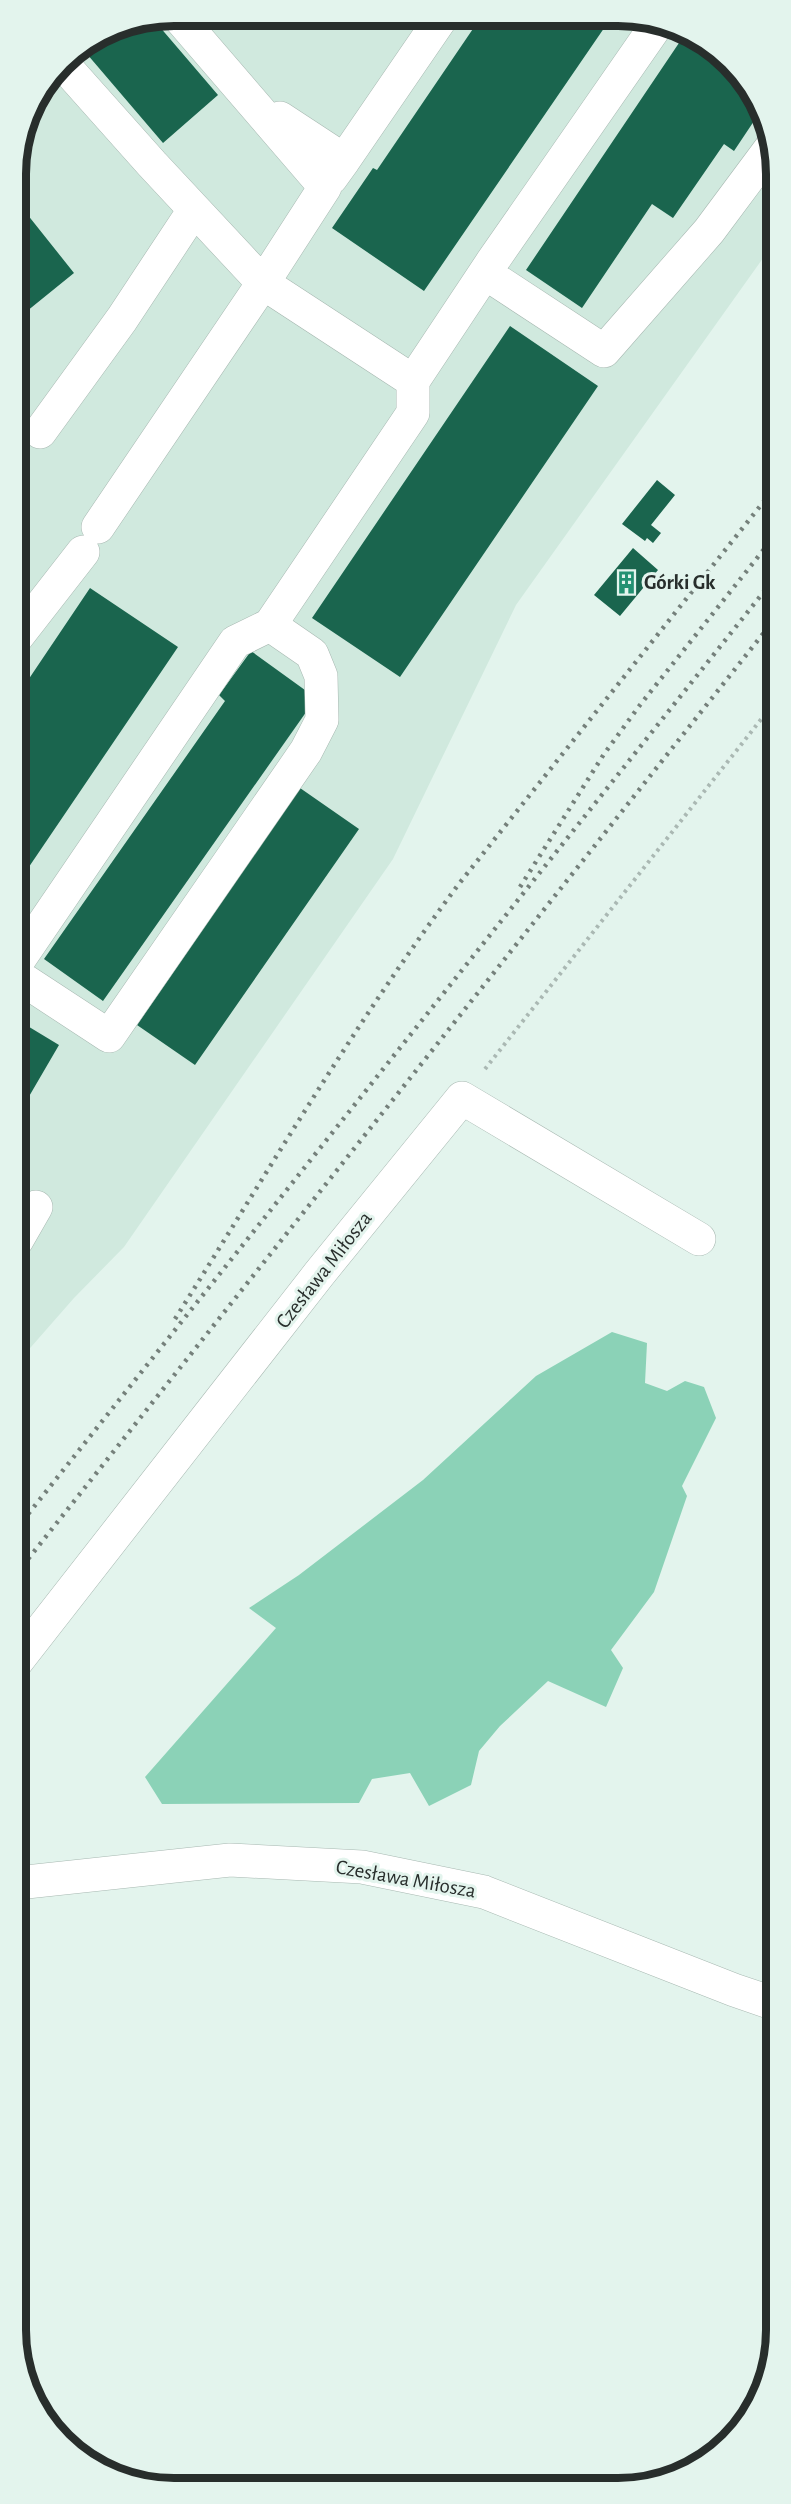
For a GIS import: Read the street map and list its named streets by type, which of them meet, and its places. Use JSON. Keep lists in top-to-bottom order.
{
  "streets": {
    "street": ["Czesława Miłosza"]
  },
  "places": {
    "building": ["Górki Gk"]
  }
}
